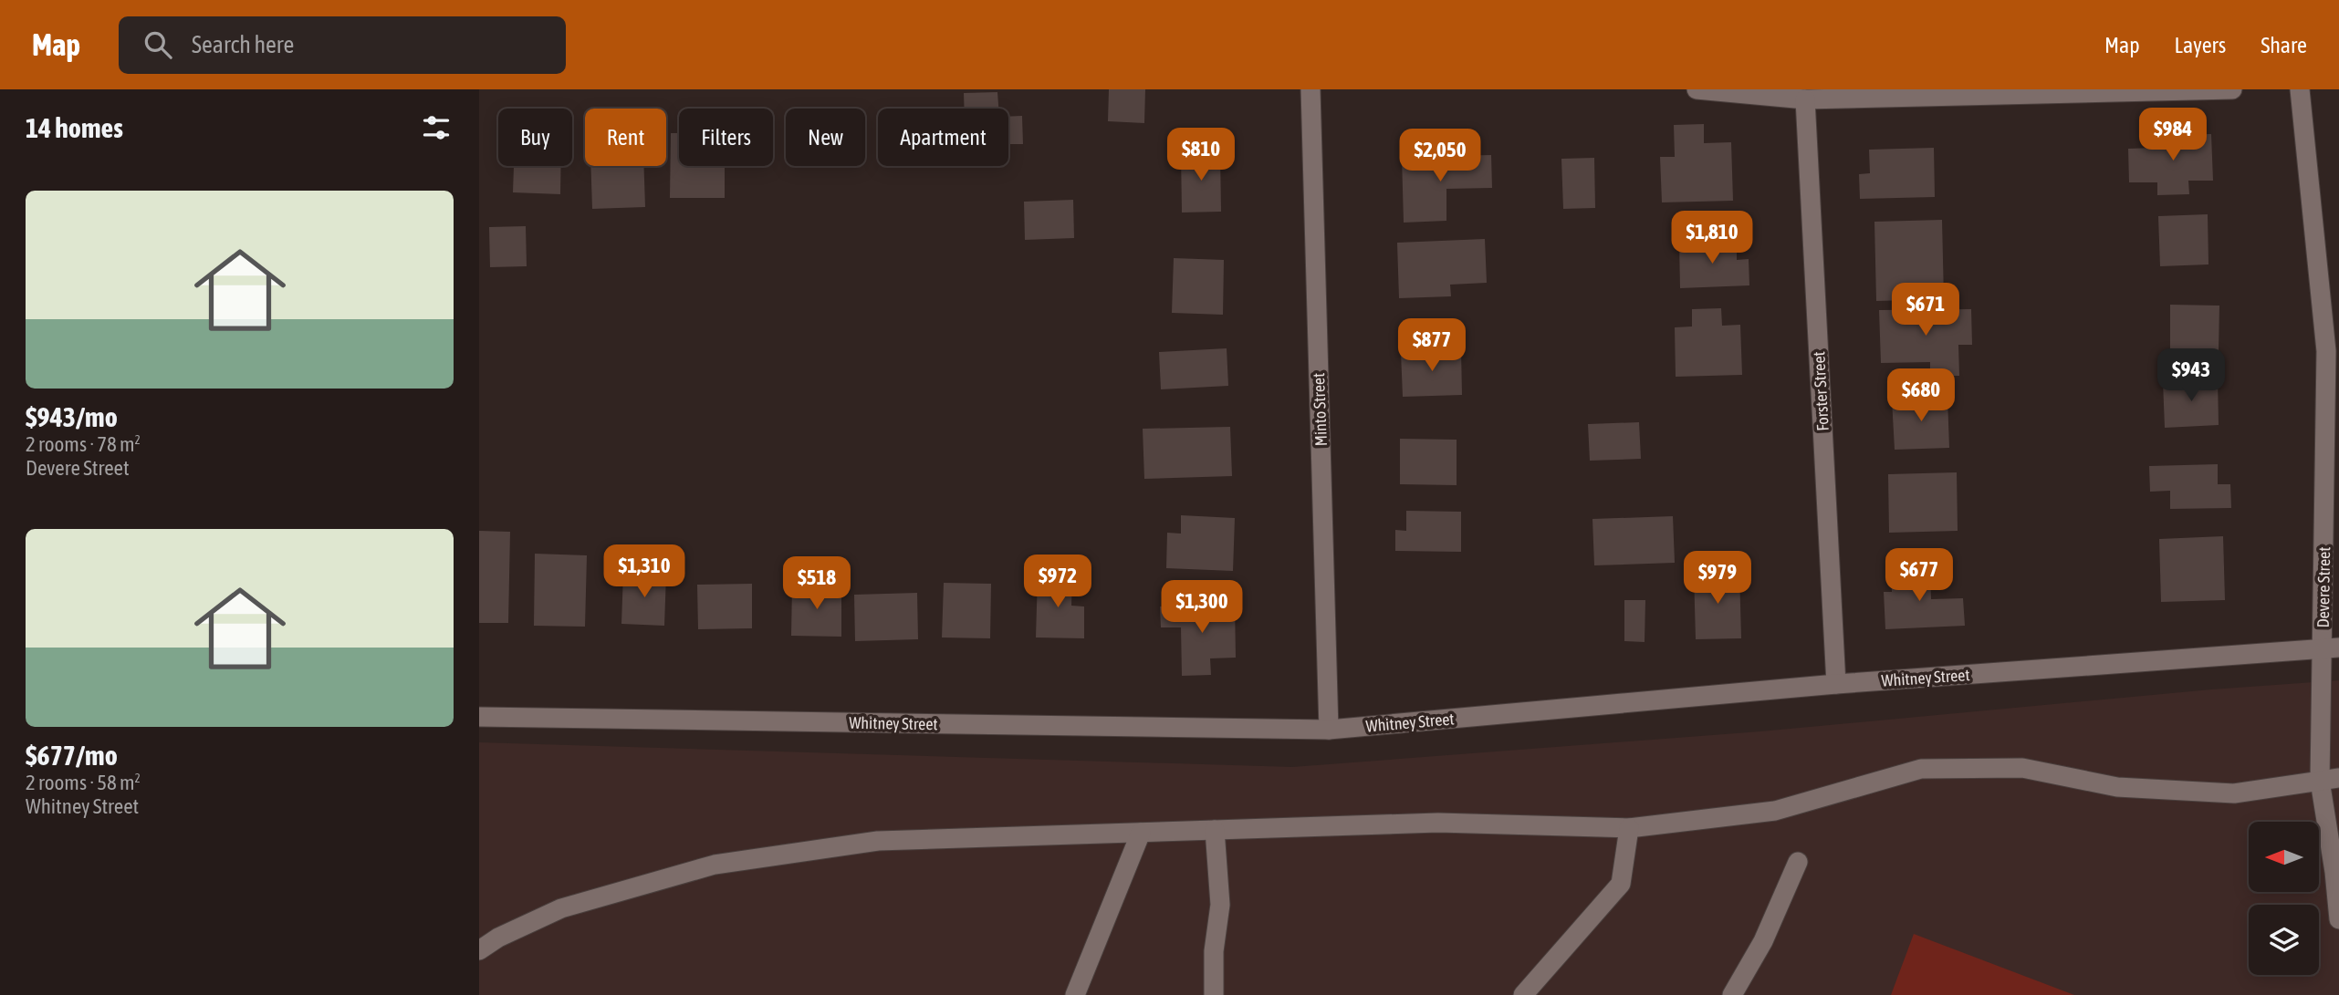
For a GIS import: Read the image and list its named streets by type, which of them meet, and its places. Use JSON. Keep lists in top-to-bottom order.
{
  "streets": {
    "street": [
      "Forster Street",
      "Minto Street",
      "Devere Street",
      "Whitney Street"
    ]
  },
  "crossings": [
    ["Forster Street", "Whitney Street"],
    ["Minto Street", "Whitney Street"],
    ["Devere Street", "Whitney Street"]
  ],
  "north": "left",
  "page": {
    "header": "Map",
    "search": "Search here",
    "nav": ["Map", "Layers", "Share"],
    "heading": "14 homes",
    "price": [
      "$984",
      "$810",
      "$2,050",
      "$1,810",
      "$671",
      "$877",
      "$943",
      "$680",
      "$1,310",
      "$677",
      "$979",
      "$972",
      "$518",
      "$1,300"
    ],
    "chip": [
      "Buy",
      "Rent",
      "Filters",
      "New",
      "Apartment"
    ],
    "list": [
      {
        "name": "$943/mo",
        "note": "2 rooms · 78 m² · Devere Street"
      },
      {
        "name": "$677/mo",
        "note": "2 rooms · 58 m² · Whitney Street"
      }
    ]
  }
}
